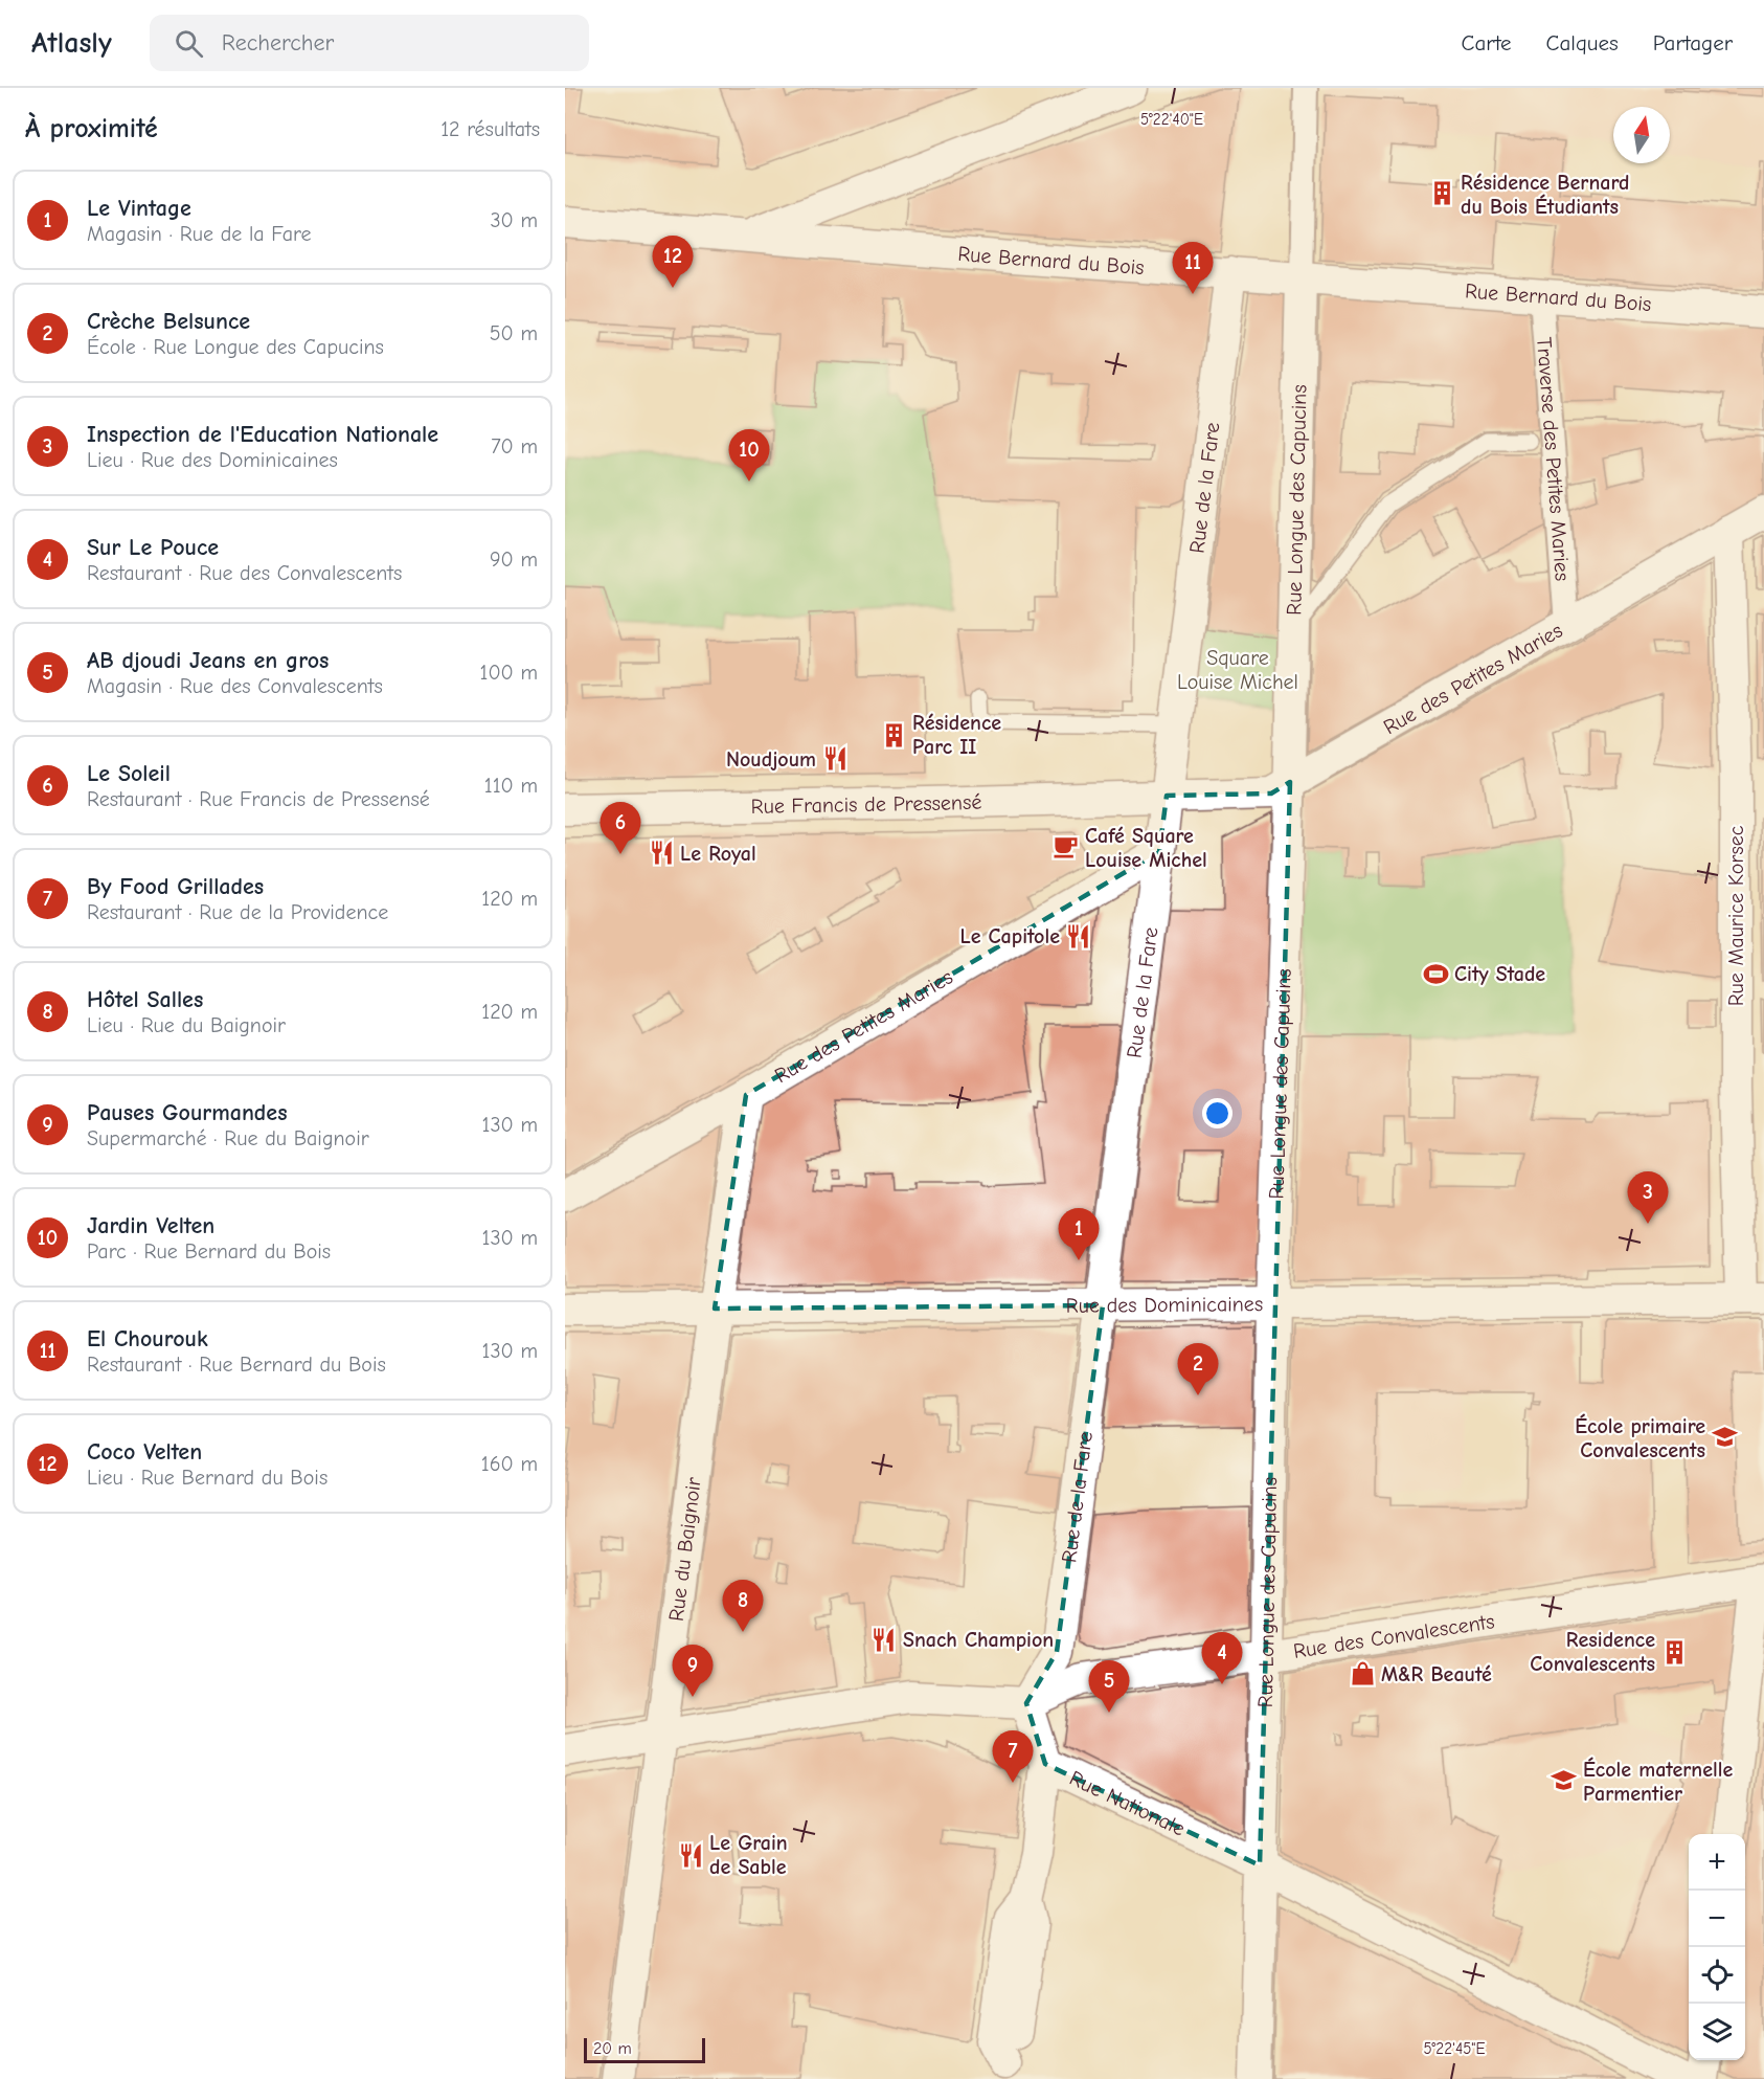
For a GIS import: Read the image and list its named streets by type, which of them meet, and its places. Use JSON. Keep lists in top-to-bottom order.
{
  "streets": {
    "street": [
      "Rue Bernard du Bois",
      "Traverse des Petites Maries",
      "Rue de la Fare",
      "Rue Longue des Capucins",
      "Rue des Petites Maries",
      "Rue Francis de Pressensé",
      "Rue Maurice Korsec",
      "Rue des Dominicaines",
      "Rue du Baignoir",
      "Rue des Convalescents",
      "Rue Nationale"
    ]
  },
  "crossings": [
    ["Rue Bernard du Bois", "Traverse des Petites Maries"],
    ["Rue Bernard du Bois", "Rue de la Fare"],
    ["Rue Bernard du Bois", "Rue Longue des Capucins"],
    ["Traverse des Petites Maries", "Rue des Petites Maries"],
    ["Rue de la Fare", "Rue des Petites Maries"],
    ["Rue de la Fare", "Rue Francis de Pressensé"],
    ["Rue de la Fare", "Rue des Dominicaines"],
    ["Rue de la Fare", "Rue des Convalescents"],
    ["Rue de la Fare", "Rue Nationale"],
    ["Rue Longue des Capucins", "Rue des Petites Maries"],
    ["Rue Longue des Capucins", "Rue des Dominicaines"],
    ["Rue Longue des Capucins", "Rue des Convalescents"],
    ["Rue Longue des Capucins", "Rue Nationale"],
    ["Rue des Petites Maries", "Rue Francis de Pressensé"],
    ["Rue des Petites Maries", "Rue Maurice Korsec"],
    ["Rue des Petites Maries", "Rue du Baignoir"],
    ["Rue Maurice Korsec", "Rue des Dominicaines"],
    ["Rue des Dominicaines", "Rue du Baignoir"],
    ["Rue des Convalescents", "Rue Nationale"]
  ],
  "parks": ["Square Louise Michel"],
  "places": {
    "building": ["Résidence Bernard du Bois Étudiants", "Résidence Parc II", "Residence Convalescents"],
    "restaurant": [
      "Noudjoum",
      "Le Royal",
      "Le Capitole",
      "Snach Champion",
      "Le Grain de Sable"
    ],
    "cafe": ["Café Square Louise Michel"],
    "sports": ["City Stade"],
    "school or university": ["École primaire Convalescents", "École maternelle Parmentier"],
    "shop": ["M&R Beauté"]
  },
  "scale_bar": "20 m",
  "north": "top",
  "page": {
    "header": "Atlasly",
    "search": "Rechercher",
    "nav": ["Carte", "Calques", "Partager"],
    "heading": ["À proximité", "12 résultats"],
    "list": [
      {
        "mark": "1",
        "name": "Le Vintage",
        "note": "Magasin · Rue de la Fare",
        "value": "30 m"
      },
      {
        "mark": "2",
        "name": "Crèche Belsunce",
        "note": "École · Rue Longue des Capucins",
        "value": "50 m"
      },
      {
        "mark": "3",
        "name": "Inspection de l'Education Nationale",
        "note": "Lieu · Rue des Dominicaines",
        "value": "70 m"
      },
      {
        "mark": "4",
        "name": "Sur Le Pouce",
        "note": "Restaurant · Rue des Convalescents",
        "value": "90 m"
      },
      {
        "mark": "5",
        "name": "AB djoudi Jeans en gros",
        "note": "Magasin · Rue des Convalescents",
        "value": "100 m"
      },
      {
        "mark": "6",
        "name": "Le Soleil",
        "note": "Restaurant · Rue Francis de Pressensé",
        "value": "110 m"
      },
      {
        "mark": "7",
        "name": "By Food Grillades",
        "note": "Restaurant · Rue de la Providence",
        "value": "120 m"
      },
      {
        "mark": "8",
        "name": "Hôtel Salles",
        "note": "Lieu · Rue du Baignoir",
        "value": "120 m"
      },
      {
        "mark": "9",
        "name": "Pauses Gourmandes",
        "note": "Supermarché · Rue du Baignoir",
        "value": "130 m"
      },
      {
        "mark": "10",
        "name": "Jardin Velten",
        "note": "Parc · Rue Bernard du Bois",
        "value": "130 m"
      },
      {
        "mark": "11",
        "name": "El Chourouk",
        "note": "Restaurant · Rue Bernard du Bois",
        "value": "130 m"
      },
      {
        "mark": "12",
        "name": "Coco Velten",
        "note": "Lieu · Rue Bernard du Bois",
        "value": "160 m"
      }
    ],
    "pins": [
      "12",
      "11",
      "10",
      "6",
      "3",
      "1",
      "2",
      "8",
      "4",
      "9",
      "5",
      "7"
    ],
    "map_buttons": ["+", "−"],
    "scale": "20 m"
  },
  "coordinates": ["5°22'40\"E", "5°22'45\"E"]
}
